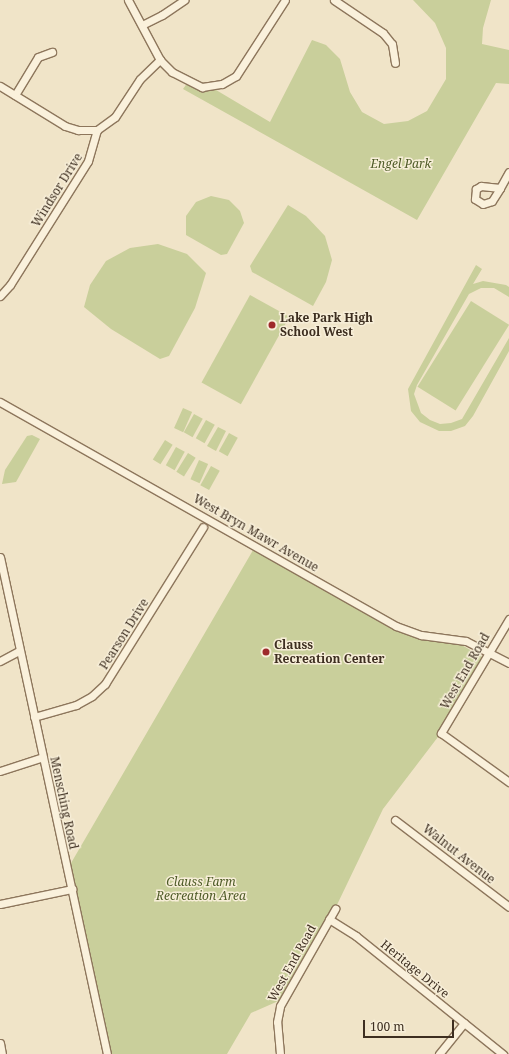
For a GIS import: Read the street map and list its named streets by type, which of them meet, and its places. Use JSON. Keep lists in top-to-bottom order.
{
  "streets": {
    "street": [
      "Windsor Drive",
      "West Bryn Mawr Avenue",
      "Pearson Drive",
      "West End Road",
      "Mensching Road",
      "Walnut Avenue",
      "Heritage Drive"
    ]
  },
  "crossings": [
    ["West Bryn Mawr Avenue", "West End Road"],
    ["Pearson Drive", "Mensching Road"],
    ["West End Road", "Heritage Drive"]
  ],
  "parks": ["Engel Park", "Clauss Farm Recreation Area"],
  "places": ["Lake Park High School West", "Clauss Recreation Center"],
  "scale_bar": "100 m"
}
